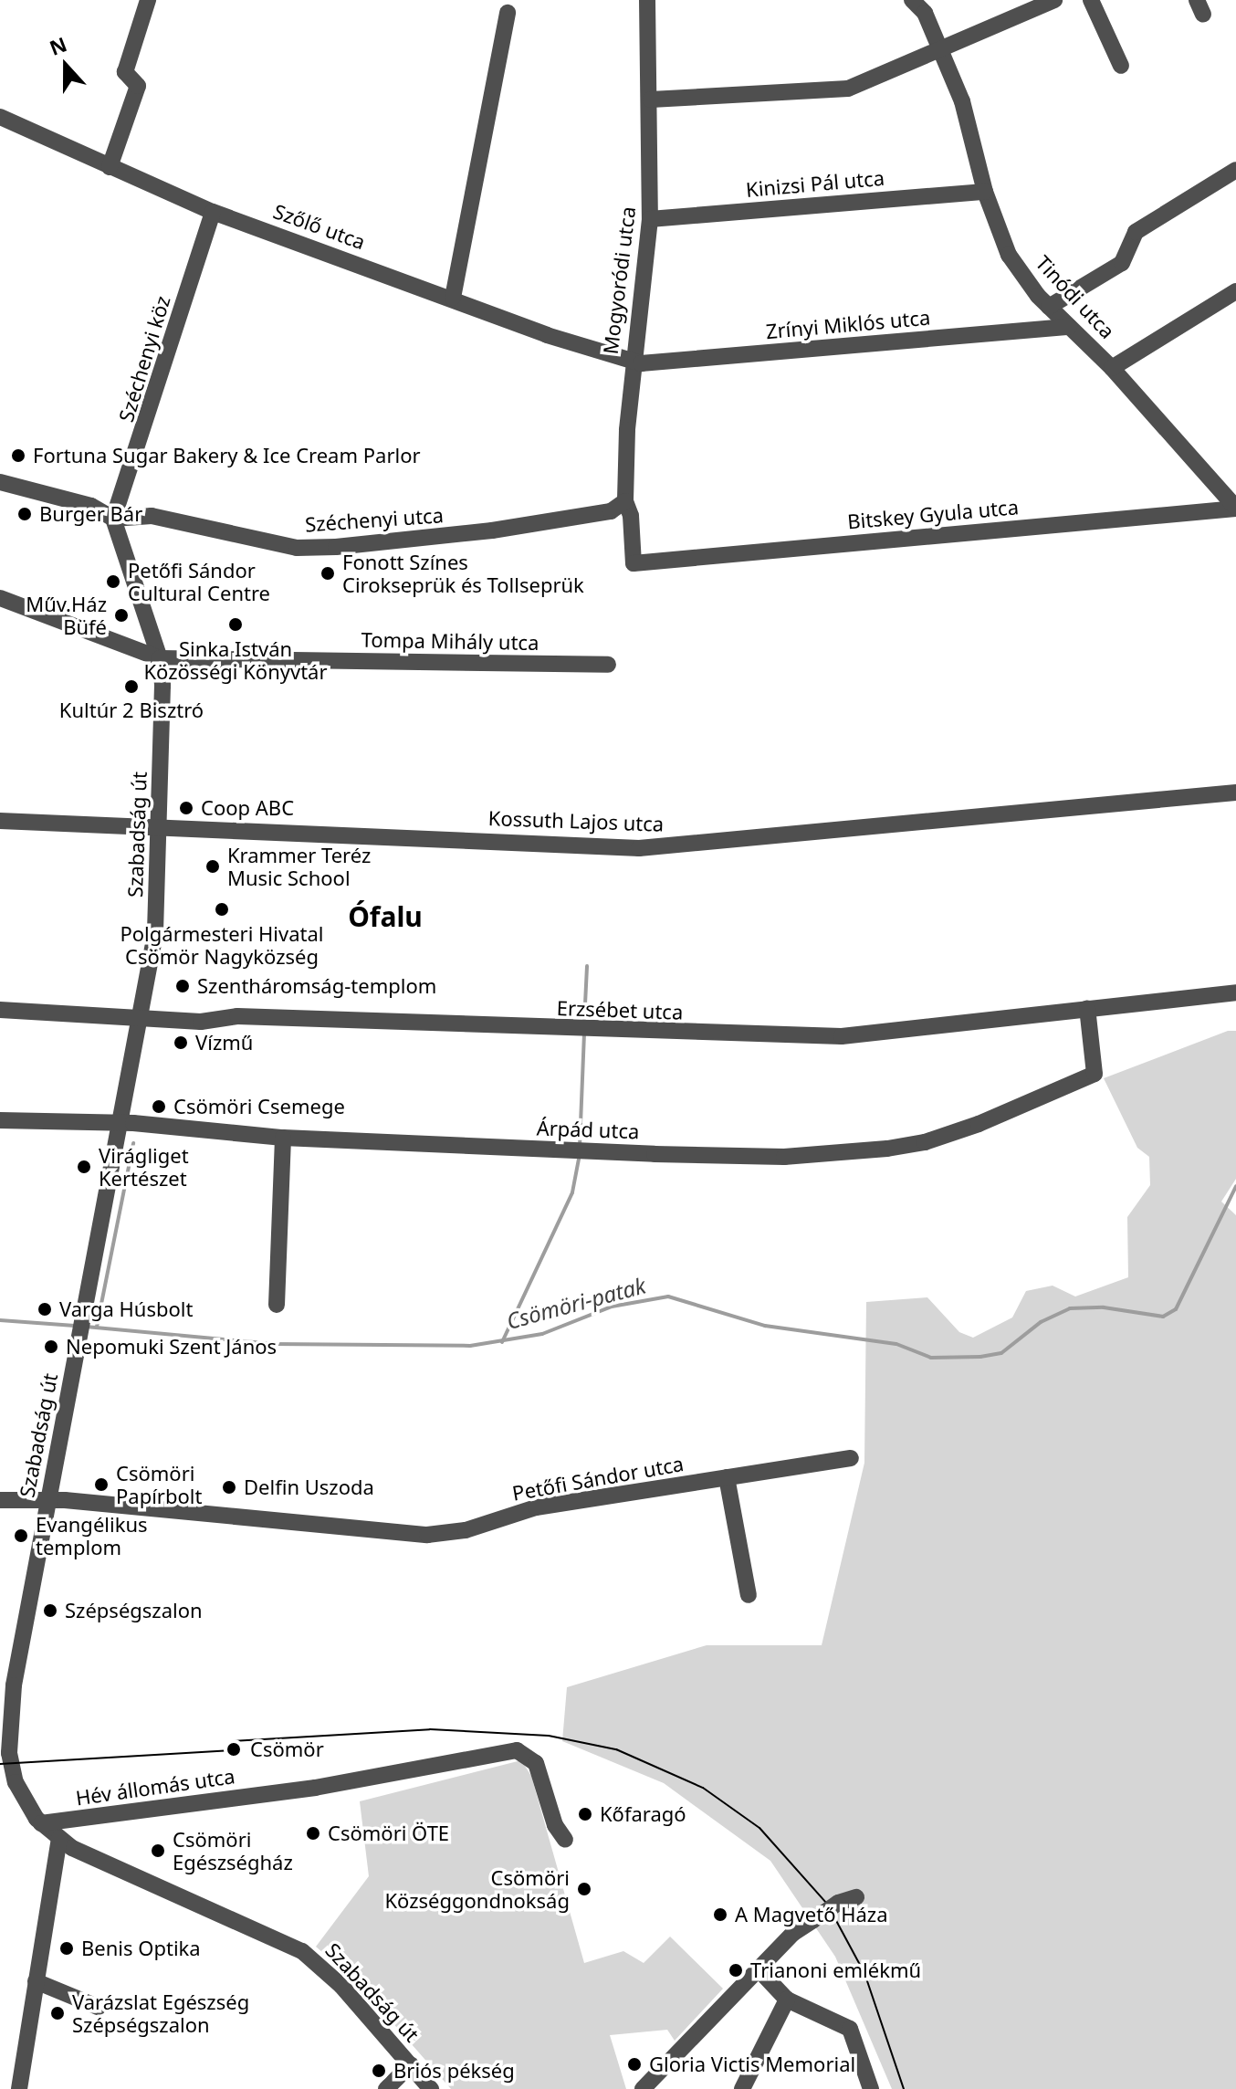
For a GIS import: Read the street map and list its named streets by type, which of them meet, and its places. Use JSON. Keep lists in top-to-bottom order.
{
  "streets": {
    "street": [
      "Kinizsi Pál utca",
      "Szőlő utca",
      "Mogyoródi utca",
      "Tinódi utca",
      "Zrínyi Miklós utca",
      "Széchenyi köz",
      "Bitskey Gyula utca",
      "Széchenyi utca",
      "Tompa Mihály utca",
      "Kossuth Lajos utca",
      "Szabadság út",
      "Erzsébet utca",
      "Árpád utca",
      "Petőfi Sándor utca",
      "Hév állomás utca"
    ]
  },
  "crossings": [
    ["Kinizsi Pál utca", "Mogyoródi utca"],
    ["Kinizsi Pál utca", "Tinódi utca"],
    ["Szőlő utca", "Mogyoródi utca"],
    ["Szőlő utca", "Zrínyi Miklós utca"],
    ["Szőlő utca", "Széchenyi köz"],
    ["Mogyoródi utca", "Zrínyi Miklós utca"],
    ["Mogyoródi utca", "Bitskey Gyula utca"],
    ["Mogyoródi utca", "Széchenyi utca"],
    ["Tinódi utca", "Zrínyi Miklós utca"],
    ["Tinódi utca", "Bitskey Gyula utca"],
    ["Széchenyi köz", "Széchenyi utca"],
    ["Széchenyi köz", "Szabadság út"],
    ["Széchenyi utca", "Szabadság út"],
    ["Tompa Mihály utca", "Szabadság út"],
    ["Kossuth Lajos utca", "Szabadság út"],
    ["Szabadság út", "Erzsébet utca"],
    ["Szabadság út", "Árpád utca"],
    ["Szabadság út", "Petőfi Sándor utca"],
    ["Szabadság út", "Hév állomás utca"],
    ["Erzsébet utca", "Árpád utca"]
  ],
  "districts": ["Ófalu"],
  "water": ["Csömöri-patak"],
  "places": [
    "Fortuna Sugar Bakery & Ice Cream Parlor",
    "Burger Bár",
    "Fonott Színes Cirokseprük és Tollseprük",
    "Petőfi Sándor Cultural Centre",
    "Műv.Ház Büfé",
    "Sinka István Közösségi Könyvtár",
    "Kultúr 2 Bisztró",
    "Coop ABC",
    "Krammer Teréz Music School",
    "Polgármesteri Hivatal Csömör Nagyközség",
    "Szentháromság-templom",
    "Vízmű",
    "Csömöri Csemege",
    "Virágliget Kertészet",
    "Varga Húsbolt",
    "Nepomuki Szent János",
    "Csömöri Papírbolt",
    "Delfin Uszoda",
    "Evangélikus templom",
    "Szépségszalon",
    "Csömör",
    "Kőfaragó",
    "Csömöri ÖTE",
    "Csömöri Egészségház",
    "Csömöri Községgondnokság",
    "A Magvető Háza",
    "Benis Optika",
    "Trianoni emlékmű",
    "Varázslat Egészség Szépségszalon",
    "Gloria Victis Memorial",
    "Briós pékség"
  ],
  "north": "top"
}
